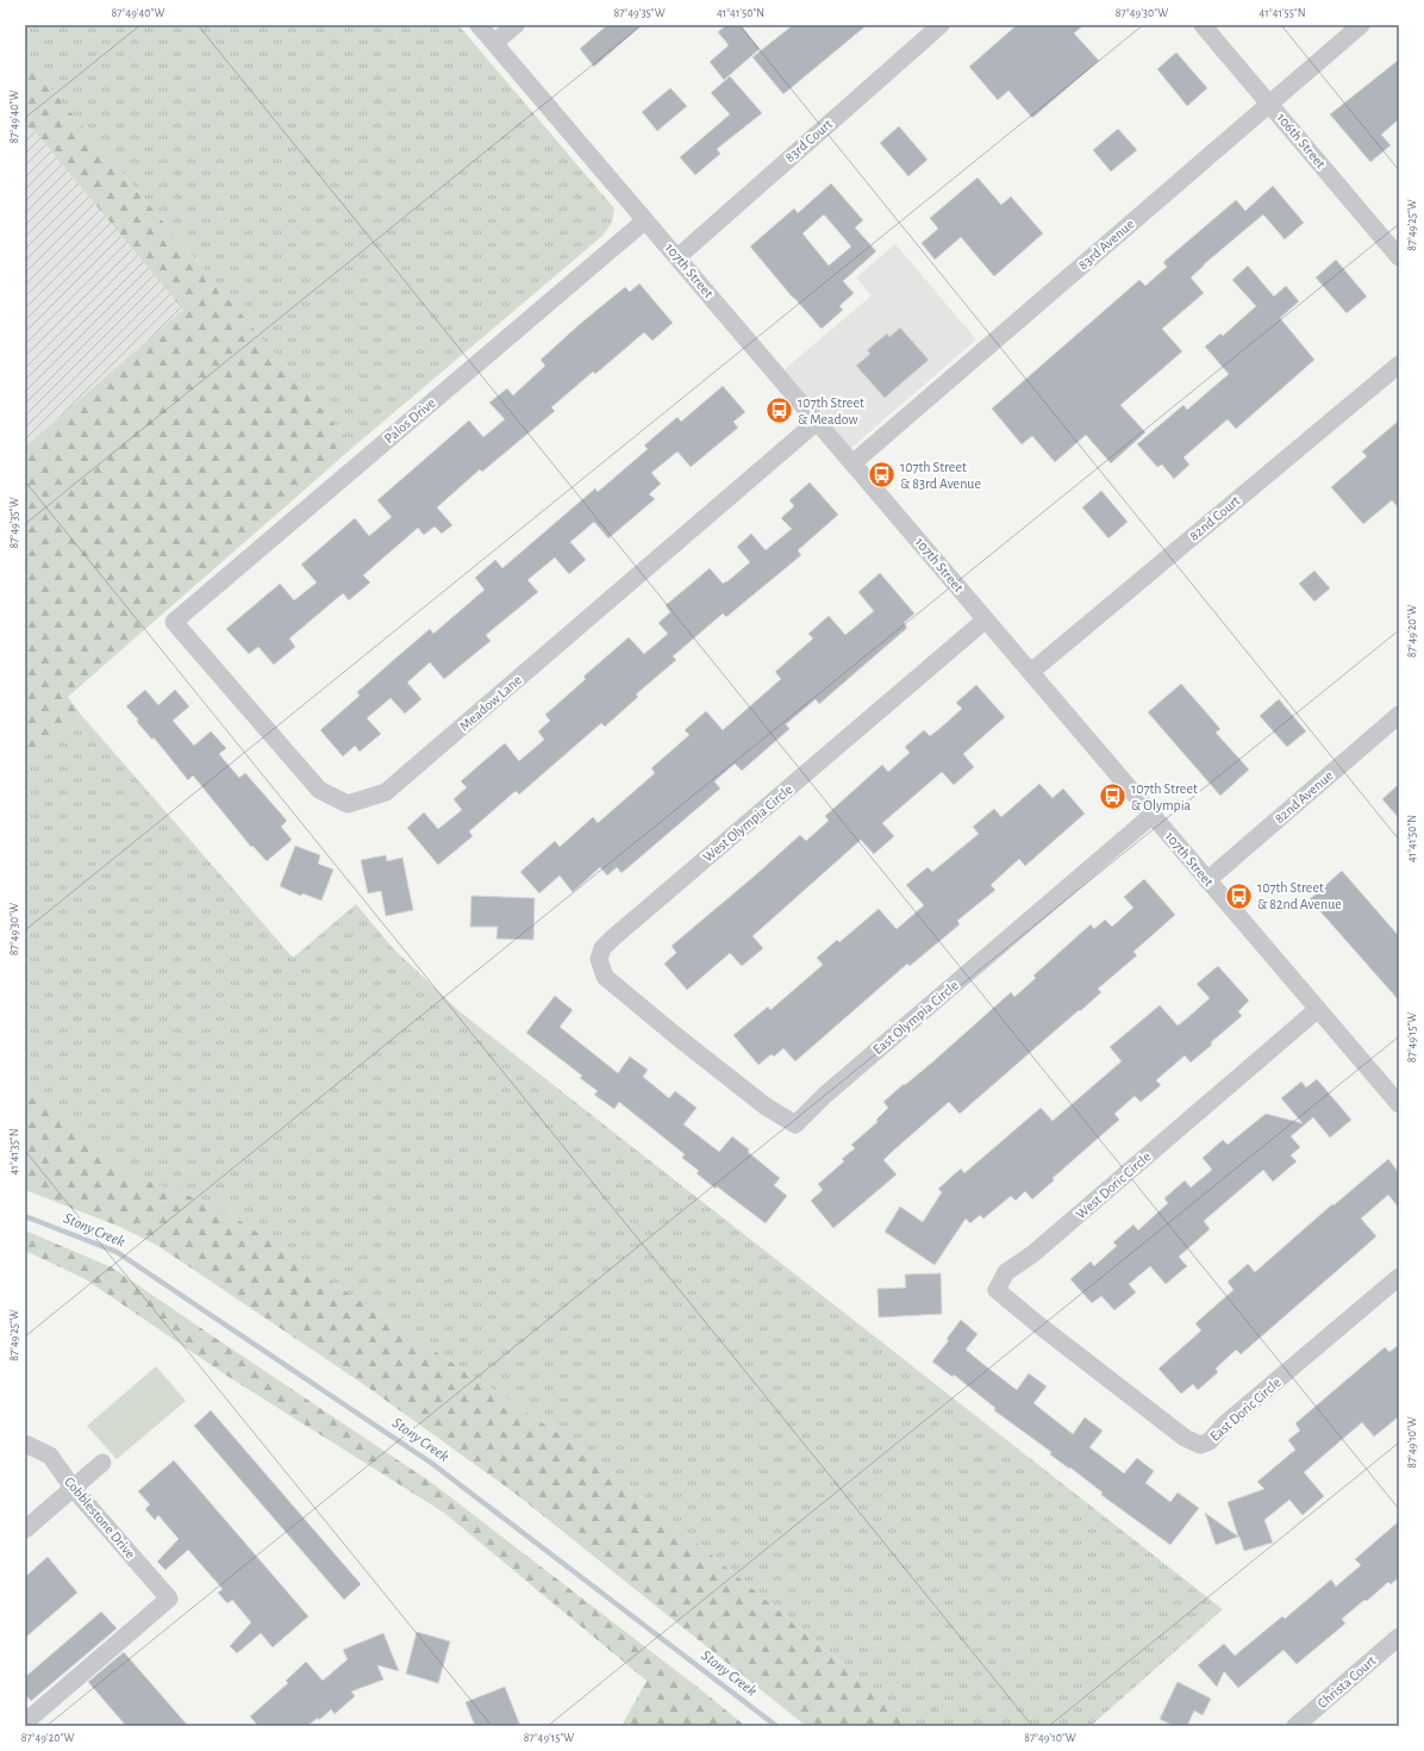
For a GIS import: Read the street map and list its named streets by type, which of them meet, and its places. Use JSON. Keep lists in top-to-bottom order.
{
  "streets": {
    "street": [
      "83rd Court",
      "106th Street",
      "83rd Avenue",
      "107th Street",
      "Palos Drive",
      "82nd Court",
      "Meadow Lane",
      "82nd Avenue",
      "West Olympia Circle",
      "East Olympia Circle",
      "West Doric Circle",
      "East Doric Circle",
      "Cobblestone Drive",
      "Christa Court"
    ]
  },
  "crossings": [
    ["83rd Court", "107th Street"],
    ["106th Street", "83rd Avenue"],
    ["83rd Avenue", "107th Street"],
    ["107th Street", "Palos Drive"],
    ["107th Street", "82nd Court"],
    ["107th Street", "Meadow Lane"],
    ["107th Street", "82nd Avenue"],
    ["107th Street", "West Olympia Circle"],
    ["107th Street", "East Olympia Circle"],
    ["107th Street", "West Doric Circle"],
    ["Palos Drive", "Meadow Lane"],
    ["West Olympia Circle", "East Olympia Circle"],
    ["West Doric Circle", "East Doric Circle"]
  ],
  "water": ["Stony Creek"],
  "places": {
    "bus stop": [
      "107th Street & Meadow",
      "107th Street & 83rd Avenue",
      "107th Street & Olympia",
      "107th Street & 82nd Avenue"
    ]
  },
  "coordinates": [
    "87°49'40\"W",
    "87°49'35\"W",
    "41°41'50\"N",
    "87°49'30\"W",
    "41°41'55\"N",
    "87°49'25\"W",
    "87°49'20\"W",
    "87°49'15\"W",
    "41°41'35\"N",
    "87°49'10\"W"
  ]
}
